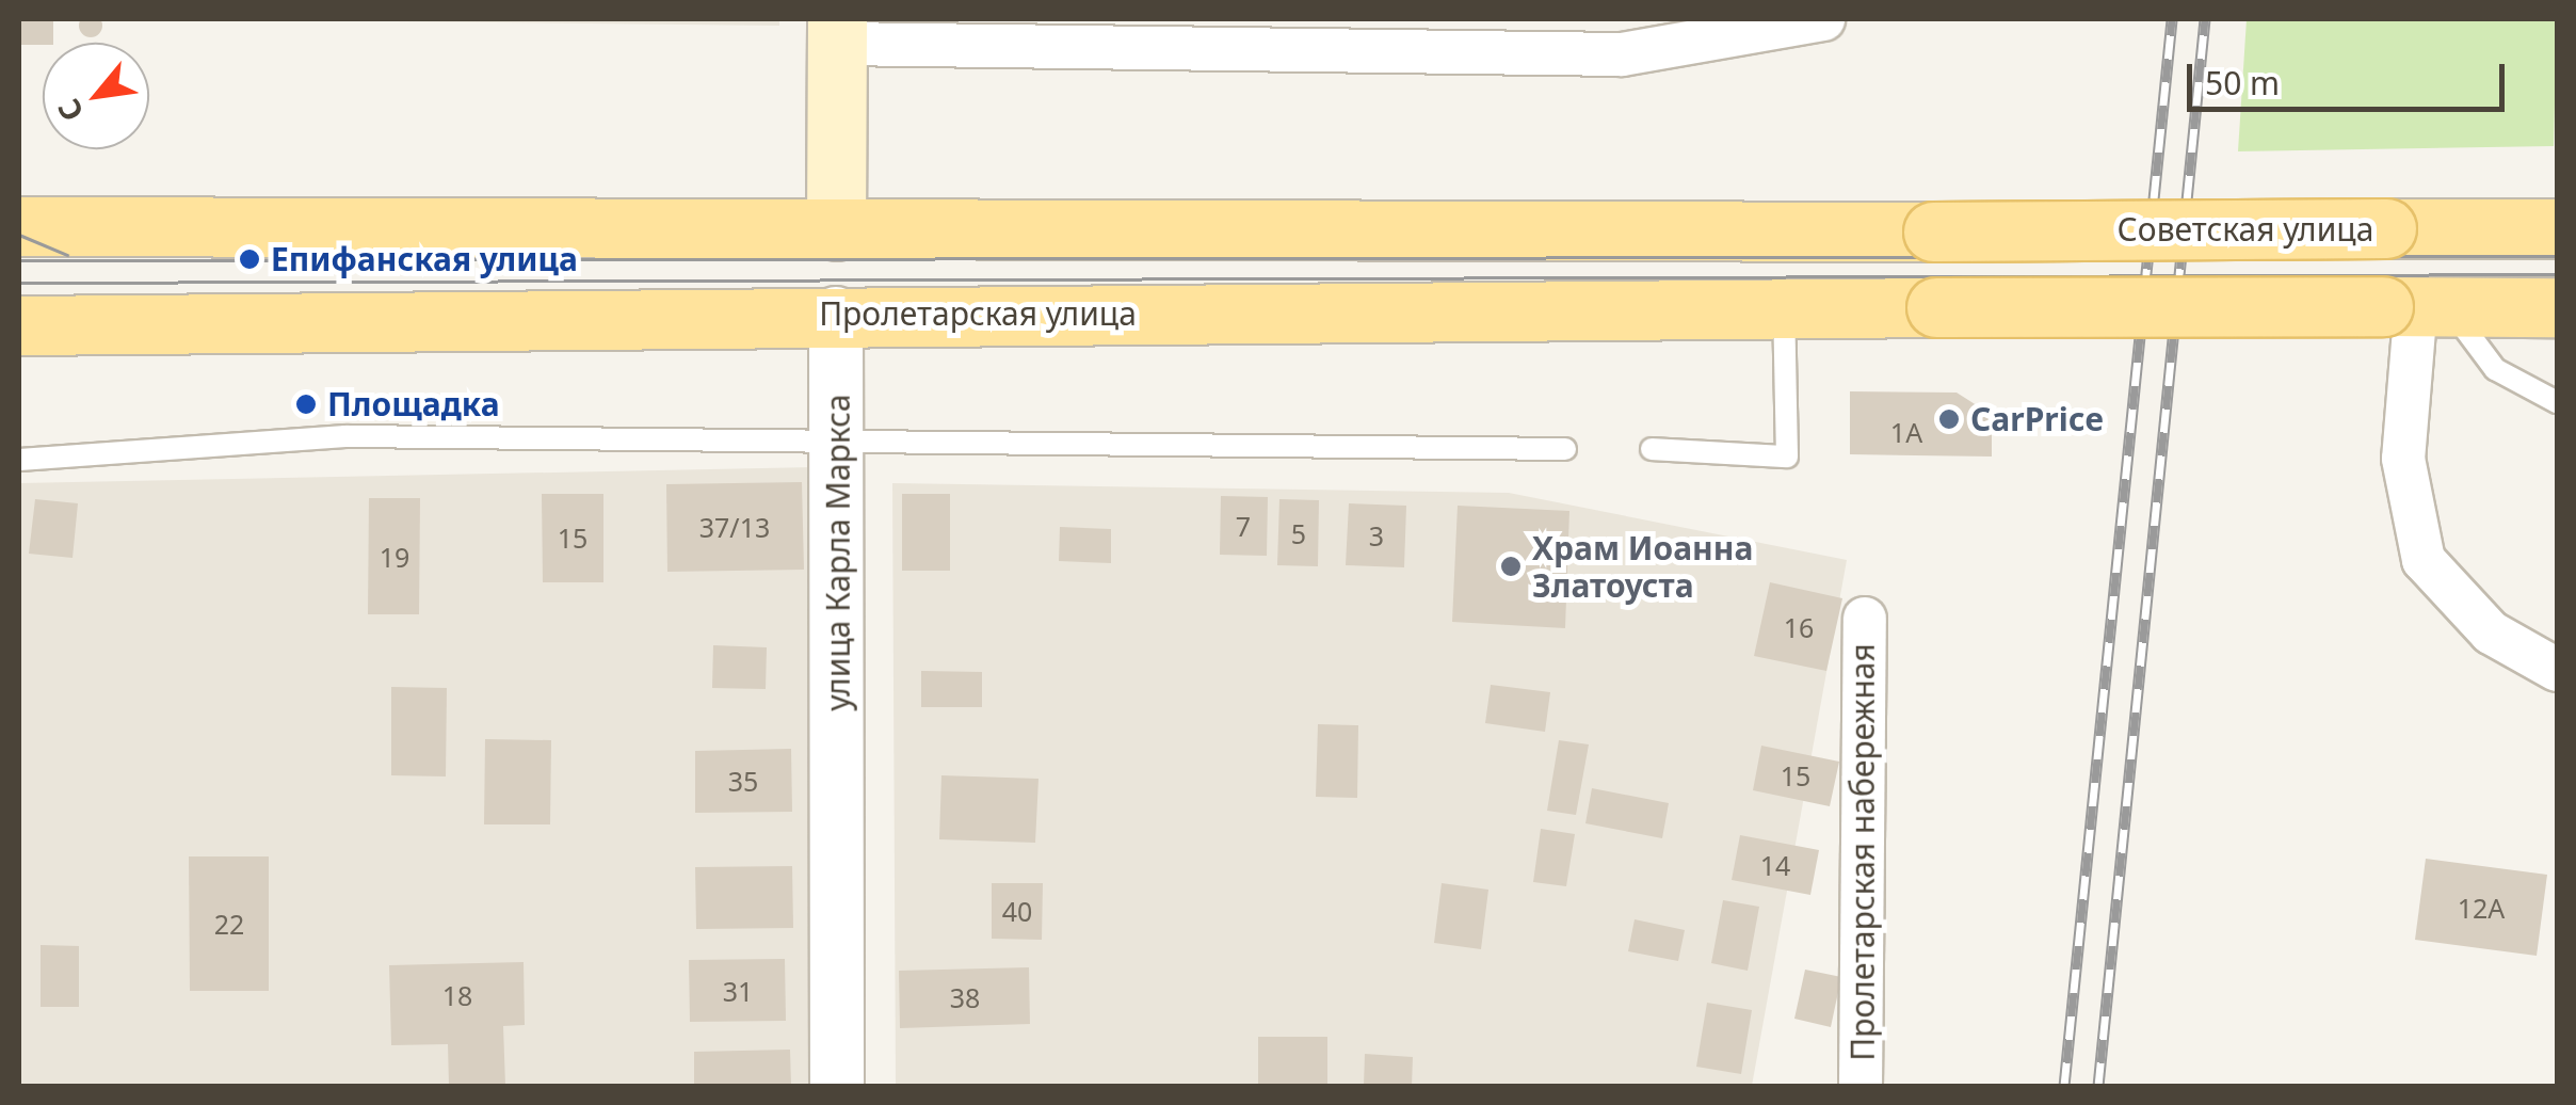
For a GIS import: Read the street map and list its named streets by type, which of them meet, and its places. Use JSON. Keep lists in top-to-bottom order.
{
  "streets": {
    "main road": ["Советская улица", "Пролетарская улица", "улица Карла Маркса"],
    "street": ["Пролетарская набережная"]
  },
  "crossings": [
    ["Советская улица", "улица Карла Маркса"],
    ["Пролетарская улица", "улица Карла Маркса"]
  ],
  "places": [
    "Епифанская улица",
    "Площадка",
    "CarPrice",
    "Храм Иоанна Златоуста"
  ],
  "house_numbers": [
    "1А",
    "7",
    "37/13",
    "5",
    "3",
    "15",
    "19",
    "16",
    "15",
    "35",
    "14",
    "12А",
    "40",
    "22",
    "31",
    "18",
    "38"
  ],
  "scale_bar": "50 m",
  "north": "bottom left"
}
